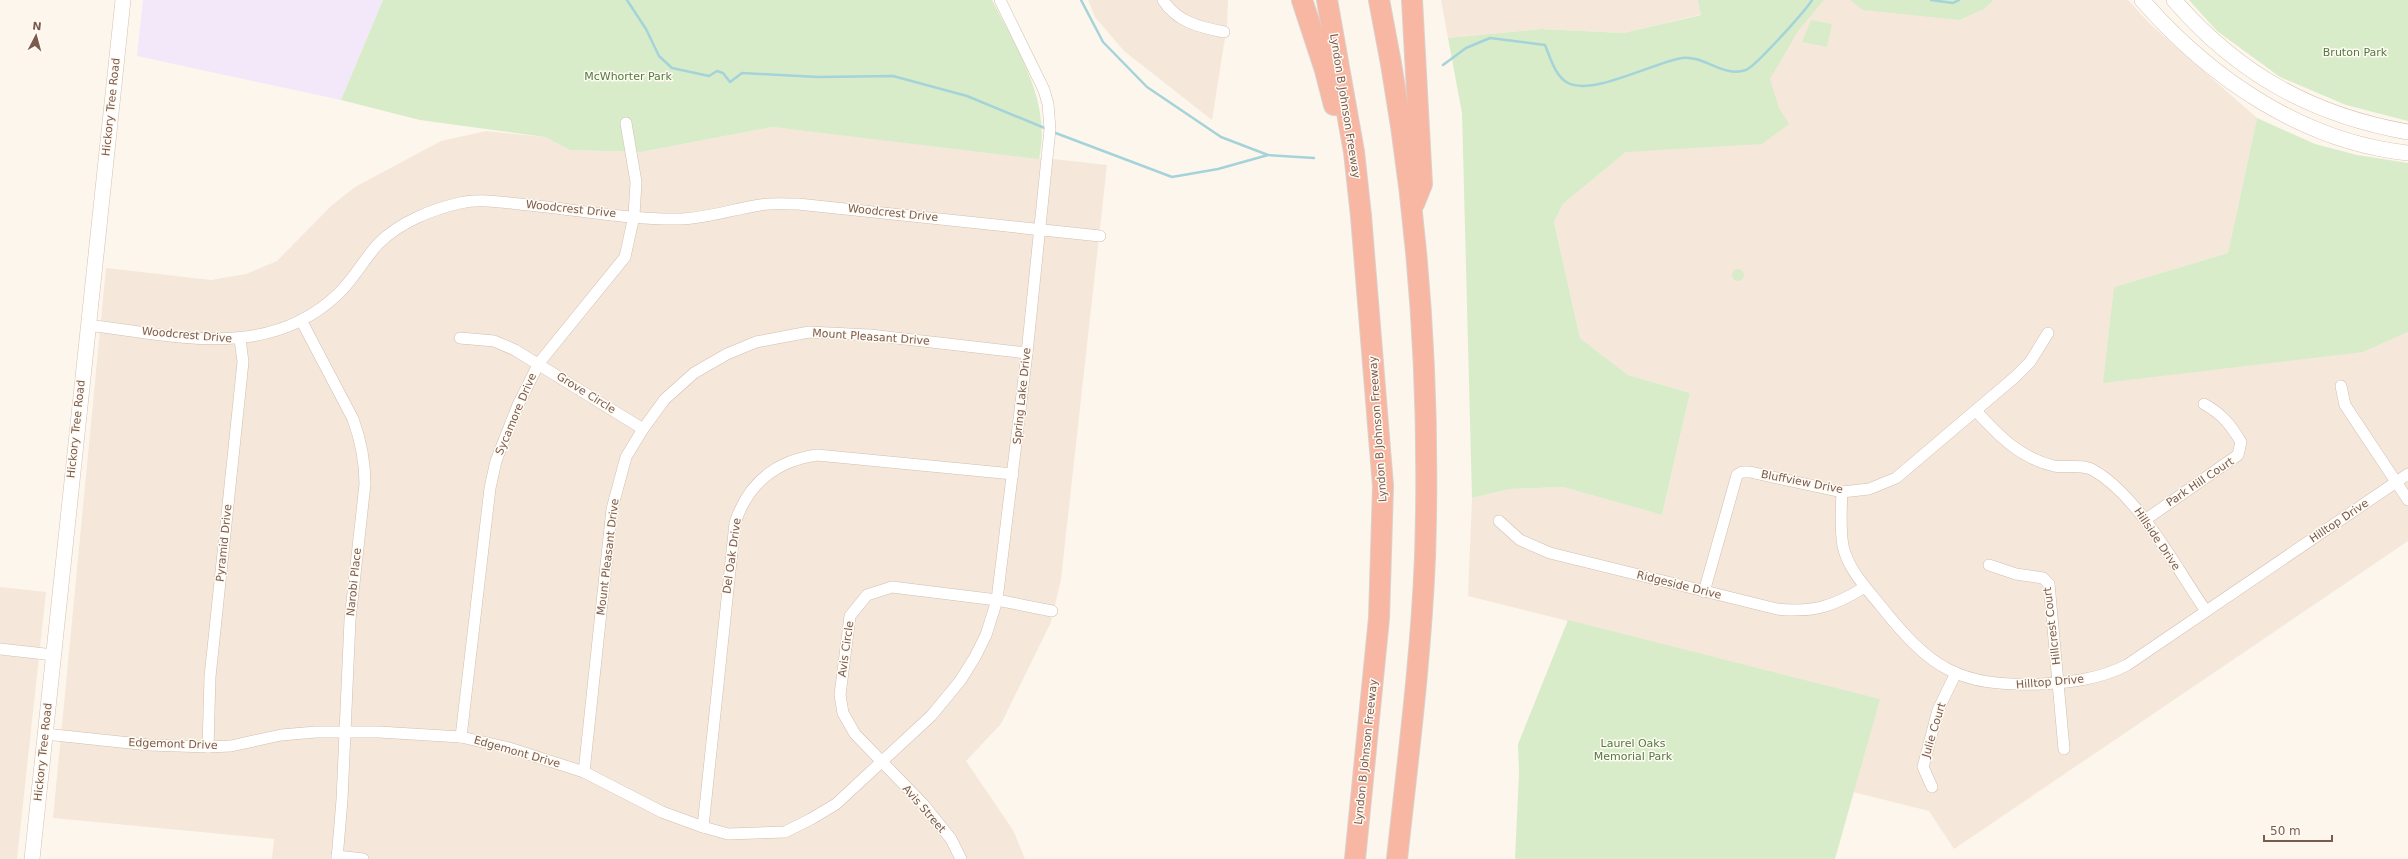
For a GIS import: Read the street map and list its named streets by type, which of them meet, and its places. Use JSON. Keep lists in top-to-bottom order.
{
  "streets": {
    "highway": ["Lyndon B Johnson Freeway"],
    "street": [
      "Hickory Tree Road",
      "Woodcrest Drive",
      "Mount Pleasant Drive",
      "Grove Circle",
      "Spring Lake Drive",
      "Sycamore Drive",
      "Bluffview Drive",
      "Park Hill Court",
      "Hilltop Drive",
      "Hillside Drive",
      "Pyramid Drive",
      "Del Oak Drive",
      "Narobi Place",
      "Ridgeside Drive",
      "Hillcrest Court",
      "Avis Circle",
      "Julie Court",
      "Edgemont Drive",
      "Avis Street"
    ]
  },
  "crossings": [
    ["Hickory Tree Road", "Woodcrest Drive"],
    ["Hickory Tree Road", "Edgemont Drive"],
    ["Woodcrest Drive", "Spring Lake Drive"],
    ["Woodcrest Drive", "Sycamore Drive"],
    ["Woodcrest Drive", "Pyramid Drive"],
    ["Woodcrest Drive", "Narobi Place"],
    ["Mount Pleasant Drive", "Grove Circle"],
    ["Mount Pleasant Drive", "Spring Lake Drive"],
    ["Mount Pleasant Drive", "Edgemont Drive"],
    ["Grove Circle", "Sycamore Drive"],
    ["Spring Lake Drive", "Del Oak Drive"],
    ["Spring Lake Drive", "Avis Circle"],
    ["Spring Lake Drive", "Edgemont Drive"],
    ["Spring Lake Drive", "Avis Street"],
    ["Sycamore Drive", "Edgemont Drive"],
    ["Bluffview Drive", "Hilltop Drive"],
    ["Bluffview Drive", "Hillside Drive"],
    ["Bluffview Drive", "Ridgeside Drive"],
    ["Park Hill Court", "Hillside Drive"],
    ["Hilltop Drive", "Hillside Drive"],
    ["Hilltop Drive", "Ridgeside Drive"],
    ["Hilltop Drive", "Hillcrest Court"],
    ["Hilltop Drive", "Julie Court"],
    ["Pyramid Drive", "Edgemont Drive"],
    ["Del Oak Drive", "Edgemont Drive"],
    ["Narobi Place", "Edgemont Drive"],
    ["Avis Circle", "Edgemont Drive"],
    ["Avis Circle", "Avis Street"],
    ["Edgemont Drive", "Avis Street"]
  ],
  "parks": ["Bruton Park", "McWhorter Park", "Laurel Oaks Memorial Park"],
  "scale_bar": "50 m",
  "north": "top"
}
